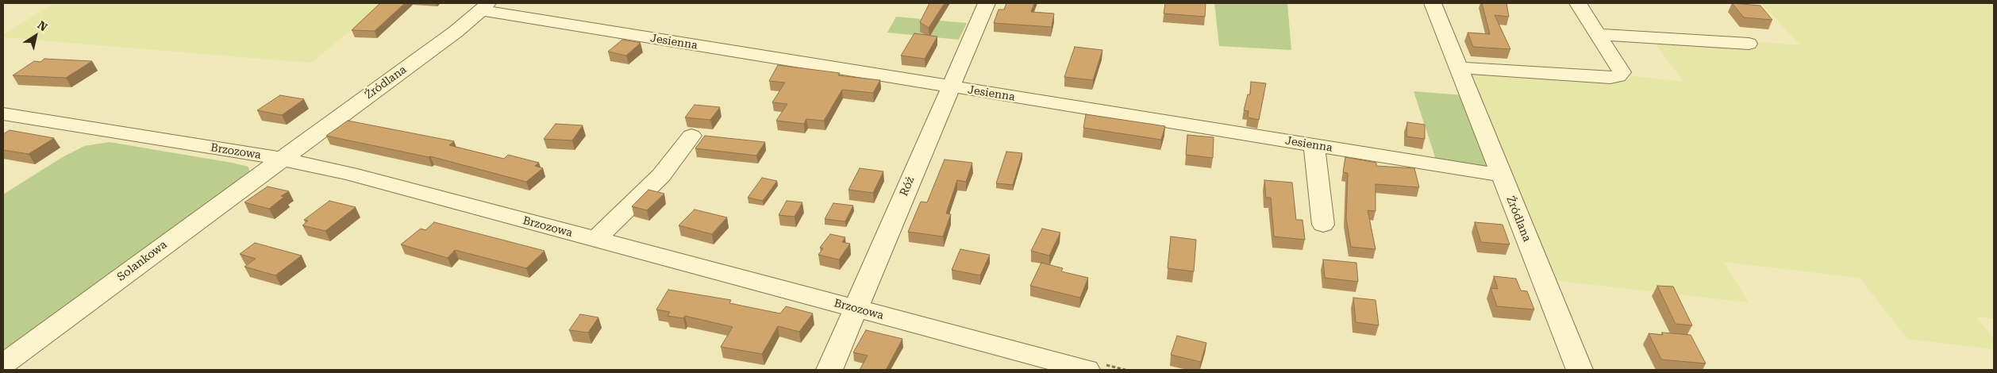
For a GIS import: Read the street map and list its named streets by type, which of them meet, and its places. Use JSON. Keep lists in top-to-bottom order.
{
  "streets": {
    "street": [
      "Jesienna",
      "Źródlana",
      "Brzozowa",
      "Róż",
      "Solankowa"
    ]
  },
  "crossings": [
    ["Jesienna", "Źródlana"],
    ["Jesienna", "Róż"],
    ["Źródlana", "Brzozowa"],
    ["Źródlana", "Solankowa"],
    ["Brzozowa", "Róż"],
    ["Brzozowa", "Solankowa"]
  ],
  "north": "top right"
}
